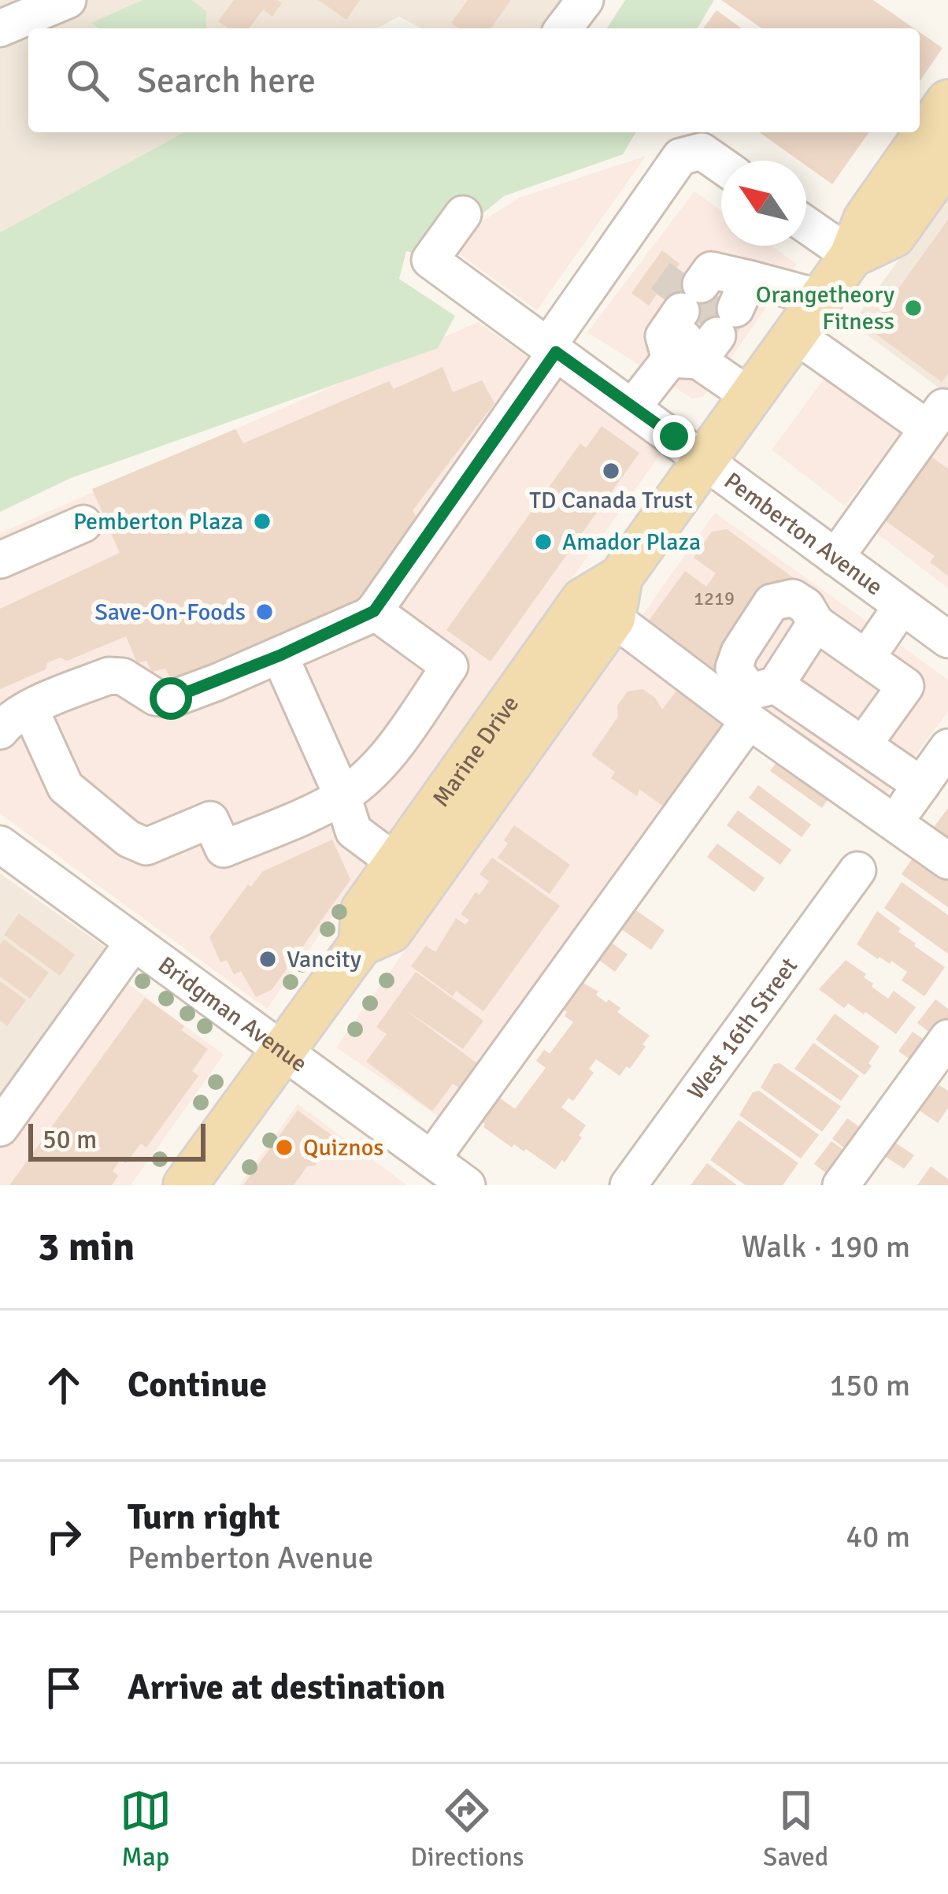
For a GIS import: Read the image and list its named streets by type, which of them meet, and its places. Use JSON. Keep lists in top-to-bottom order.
{
  "streets": {
    "main road": ["Marine Drive"],
    "street": ["Pemberton Avenue", "Bridgman Avenue", "West 16th Street"]
  },
  "crossings": [
    ["Pemberton Avenue", "Marine Drive"],
    ["Marine Drive", "Bridgman Avenue"]
  ],
  "places": [
    "Orangetheory Fitness",
    "TD Canada Trust",
    "Pemberton Plaza",
    "Amador Plaza",
    "Save-On-Foods",
    "Vancity",
    "Quiznos"
  ],
  "house_numbers": ["1219"],
  "scale_bar": "50 m",
  "north": "top left",
  "page": {
    "search": "Search here",
    "scale": "50 m",
    "heading": ["3 min", "Walk · 190 m"],
    "list": [
      ["Continue", "150 m"],
      ["Turn right", "Pemberton Avenue", "40 m"],
      "Arrive at destination"
    ],
    "nav": ["Map", "Directions", "Saved"]
  }
}
